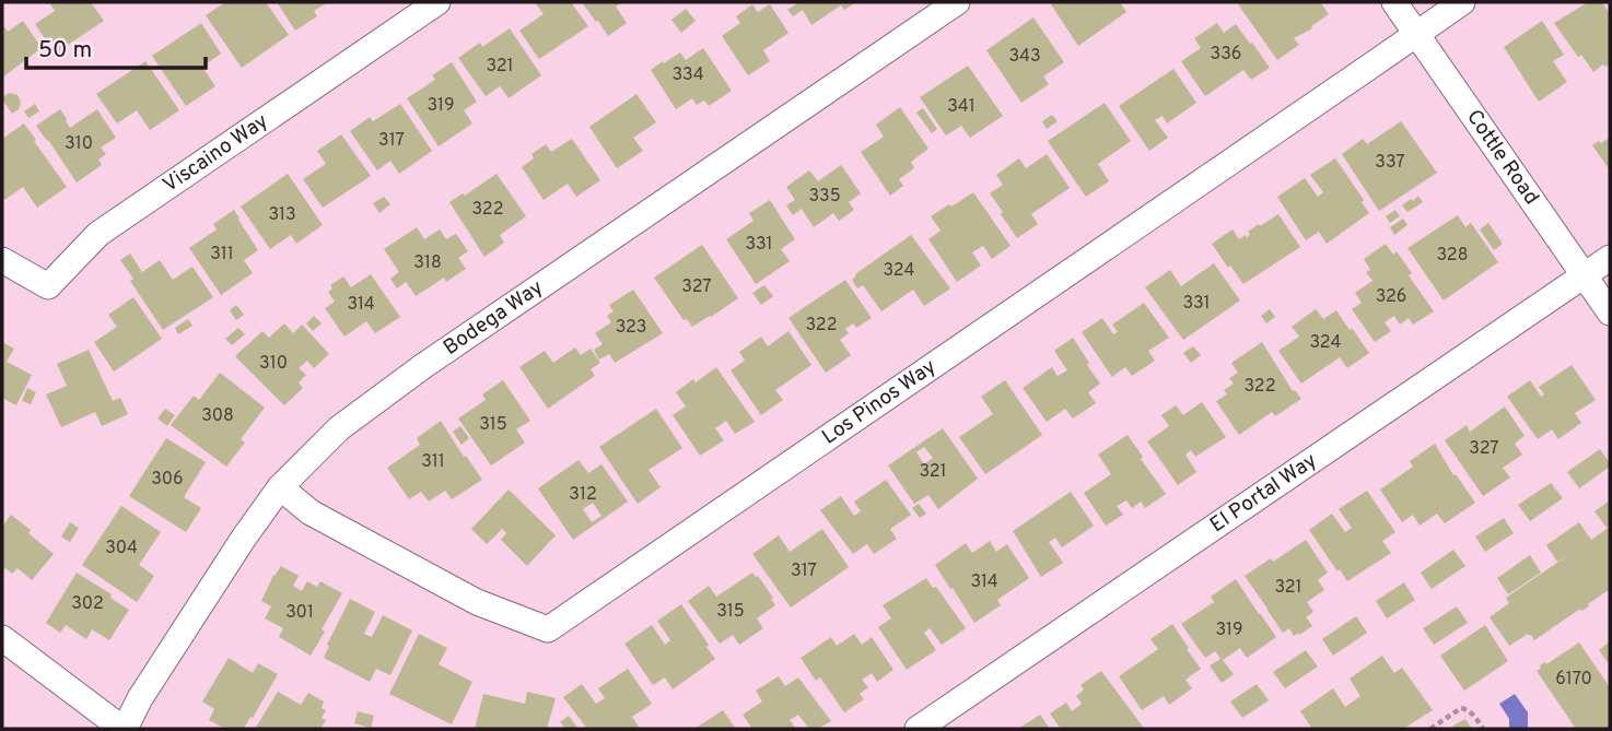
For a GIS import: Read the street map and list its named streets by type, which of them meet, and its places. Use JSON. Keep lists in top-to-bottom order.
{
  "streets": {
    "street": [
      "Viscaino Way",
      "Cottle Road",
      "Bodega Way",
      "Los Pinos Way",
      "El Portal Way"
    ]
  },
  "crossings": [
    ["Cottle Road", "Los Pinos Way"],
    ["Cottle Road", "El Portal Way"],
    ["Bodega Way", "Los Pinos Way"]
  ],
  "house_numbers": [
    "336",
    "343",
    "321",
    "334",
    "319",
    "341",
    "317",
    "310",
    "337",
    "335",
    "322",
    "313",
    "331",
    "311",
    "328",
    "318",
    "324",
    "327",
    "326",
    "331",
    "314",
    "322",
    "323",
    "324",
    "310",
    "322",
    "308",
    "315",
    "327",
    "311",
    "321",
    "306",
    "312",
    "304",
    "317",
    "314",
    "321",
    "302",
    "315",
    "301",
    "319",
    "6170"
  ],
  "scale_bar": "50 m"
}
